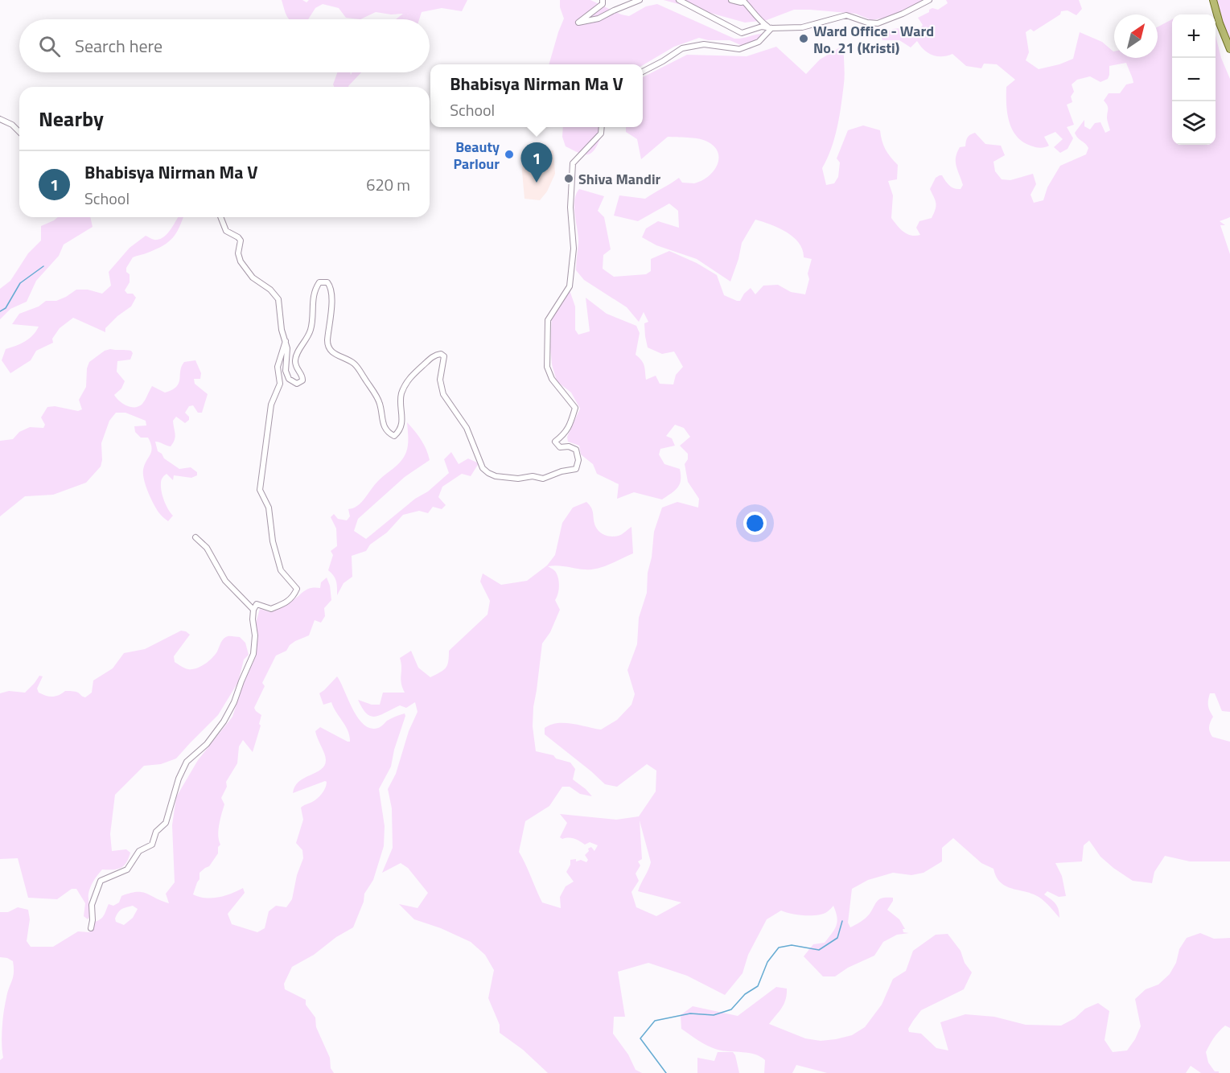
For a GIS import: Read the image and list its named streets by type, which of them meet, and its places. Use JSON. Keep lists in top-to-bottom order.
{
  "places": ["Ward Office - Ward No. 21 (Kristi)", "Beauty Parlour", "Shiva Mandir"],
  "north": "top right",
  "page": {
    "map_buttons": ["+", "−"],
    "search": "Search here",
    "popup": ["Bhabisya Nirman Ma V", "School"],
    "heading": "Nearby",
    "pins": "1",
    "list": [
      {
        "mark": "1",
        "name": "Bhabisya Nirman Ma V",
        "note": "School",
        "value": "620 m"
      }
    ]
  }
}
